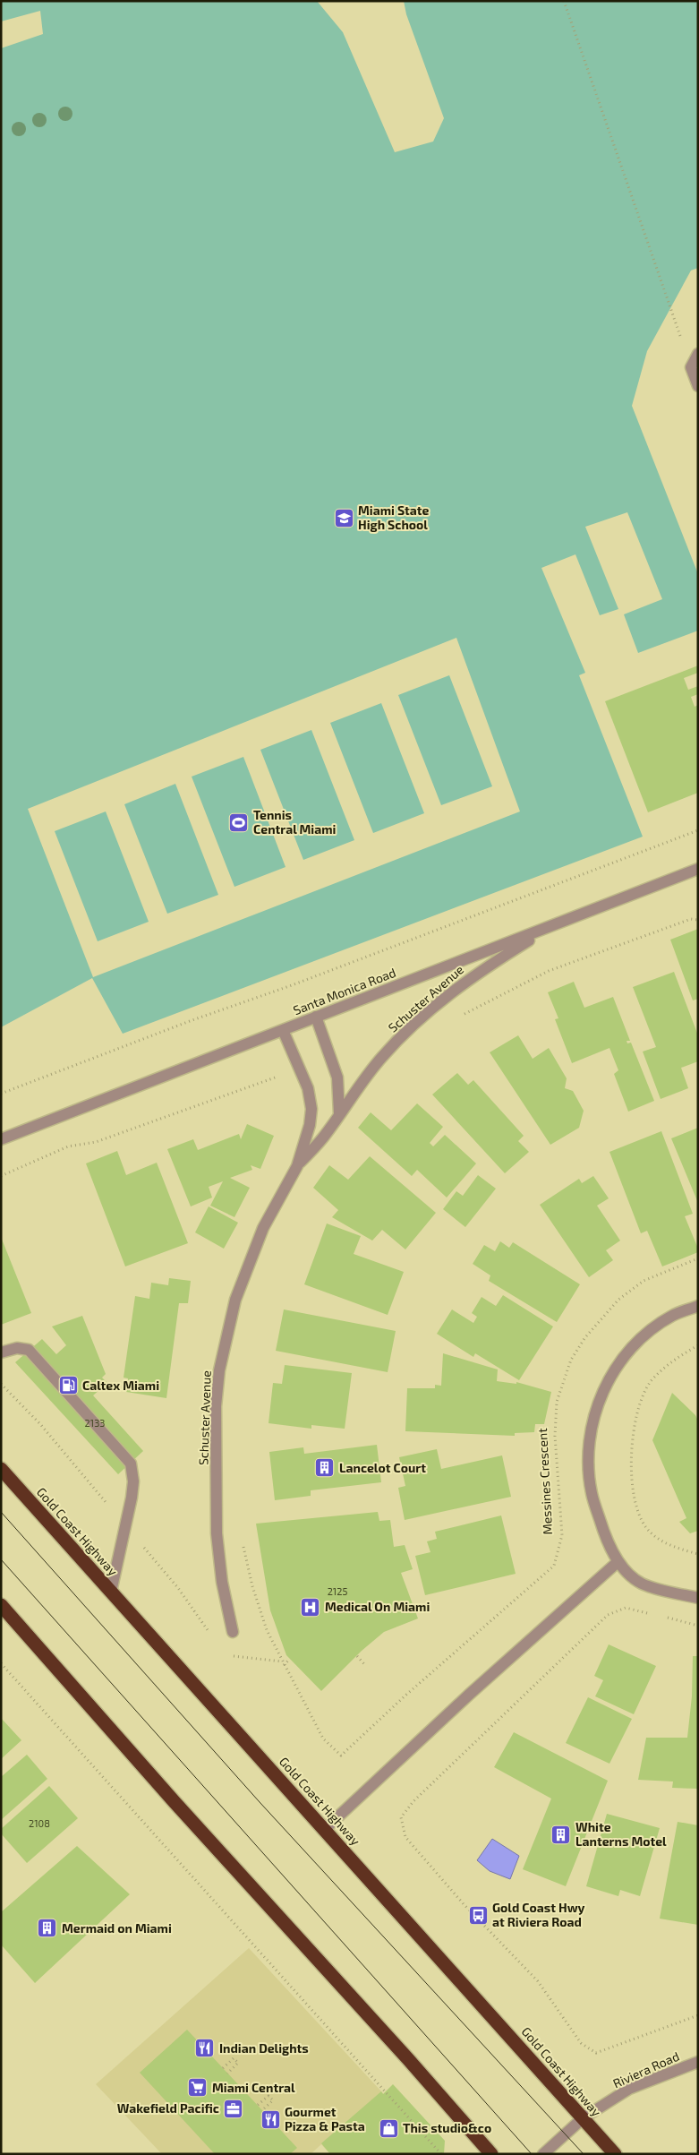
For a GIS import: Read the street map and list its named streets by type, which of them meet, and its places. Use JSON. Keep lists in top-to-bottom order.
{
  "streets": {
    "highway": ["Gold Coast Highway"],
    "street": ["Santa Monica Road", "Schuster Avenue", "Riviera Road"],
    "path": ["Messines Crescent"]
  },
  "crossings": [
    ["Santa Monica Road", "Schuster Avenue"],
    ["Gold Coast Highway", "Riviera Road"]
  ],
  "places": {
    "school or university": ["Miami State High School"],
    "sports": ["Tennis Central Miami"],
    "fuel station": ["Caltex Miami"],
    "building": ["Lancelot Court", "White Lanterns Motel", "Mermaid on Miami"],
    "hospital": ["Medical On Miami"],
    "bus stop": ["Gold Coast Hwy at Riviera Road"],
    "restaurant": ["Indian Delights", "Gourmet Pizza & Pasta"],
    "supermarket": ["Miami Central"],
    "office": ["Wakefield Pacific"],
    "shop": ["This studio&co"]
  },
  "house_numbers": ["2133", "2125", "2108"]
}
